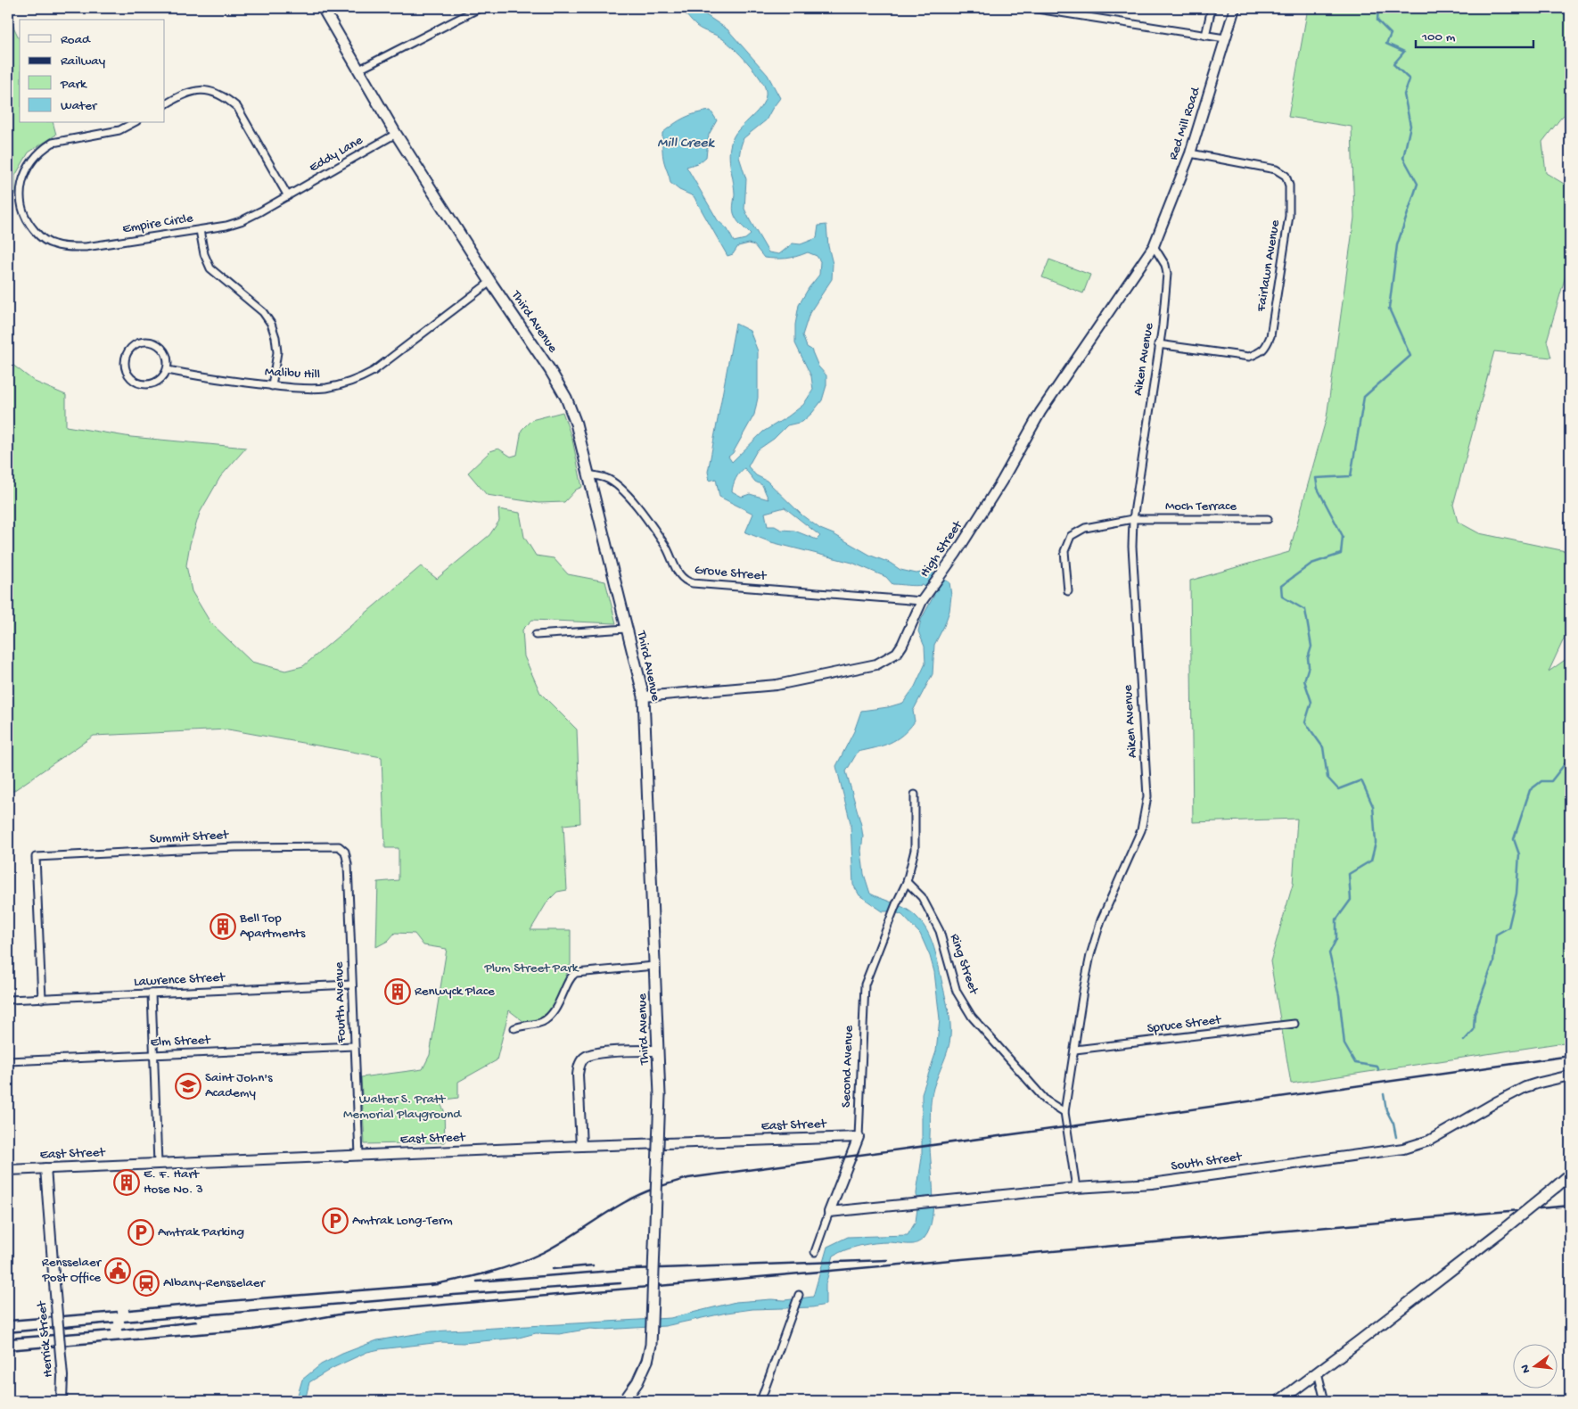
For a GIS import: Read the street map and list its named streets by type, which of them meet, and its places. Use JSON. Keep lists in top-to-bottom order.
{
  "streets": {
    "main road": ["Third Avenue"],
    "street": [
      "Red Mill Road",
      "Eddy Lane",
      "Empire Circle",
      "Fairlawn Avenue",
      "Aiken Avenue",
      "Malibu Hill",
      "Moch Terrace",
      "High Street",
      "Grove Street",
      "Summit Street",
      "Ring Street",
      "Lawrence Street",
      "Fourth Avenue",
      "Spruce Street",
      "Elm Street",
      "Second Avenue",
      "East Street",
      "South Street",
      "Herrick Street"
    ]
  },
  "crossings": [
    ["Red Mill Road", "Fairlawn Avenue"],
    ["Red Mill Road", "Aiken Avenue"],
    ["Red Mill Road", "High Street"],
    ["Eddy Lane", "Empire Circle"],
    ["Eddy Lane", "Third Avenue"],
    ["Fairlawn Avenue", "Aiken Avenue"],
    ["Third Avenue", "Malibu Hill"],
    ["Third Avenue", "High Street"],
    ["Third Avenue", "Grove Street"],
    ["Aiken Avenue", "Moch Terrace"],
    ["Aiken Avenue", "High Street"],
    ["Aiken Avenue", "Ring Street"],
    ["Aiken Avenue", "Spruce Street"],
    ["Aiken Avenue", "South Street"],
    ["High Street", "Grove Street"],
    ["Summit Street", "Lawrence Street"],
    ["Summit Street", "Fourth Avenue"],
    ["Ring Street", "Second Avenue"],
    ["Lawrence Street", "Fourth Avenue"],
    ["Fourth Avenue", "Elm Street"],
    ["Fourth Avenue", "East Street"],
    ["Second Avenue", "East Street"],
    ["Second Avenue", "South Street"],
    ["East Street", "Herrick Street"]
  ],
  "water": ["Mill Creek"],
  "parks": ["Plum Street Park", "Walter S. Pratt Memorial Playground"],
  "places": {
    "building": ["Bell Top Apartments", "Renwyck Place", "E. F. Hart Hose No. 3"],
    "school or university": ["Saint John's Academy"],
    "parking": ["Amtrak Long-Term", "Amtrak Parking"],
    "public building": ["Rensselaer Post Office"],
    "station": ["Albany-Rensselaer"]
  },
  "legend": [
    "Road",
    "Railway",
    "Park",
    "Water"
  ],
  "scale_bar": "100 m",
  "north": "left"
}
